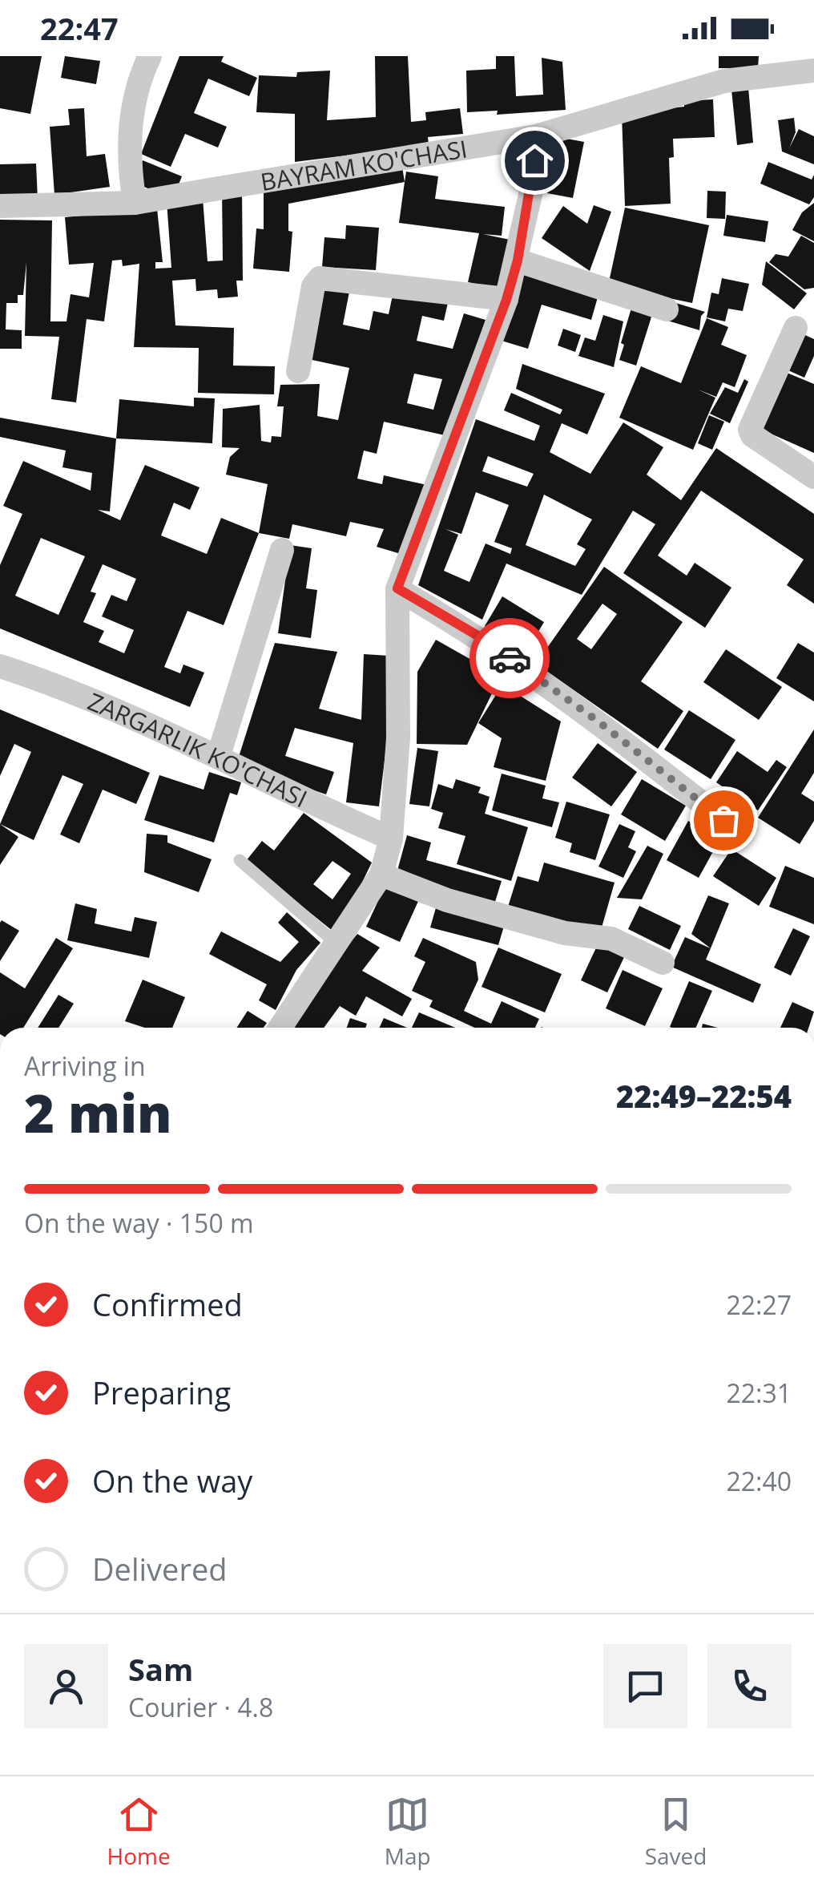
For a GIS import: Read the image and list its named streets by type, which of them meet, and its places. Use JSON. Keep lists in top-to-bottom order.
{
  "streets": {
    "street": ["BAYRAM KO'CHASI", "ZARGARLIK KO'CHASI"]
  },
  "page": {
    "status": "22:47",
    "heading": ["2 min", "Arriving in", "22:49–22:54"],
    "panel": ["Sam", "Courier · 4.8"],
    "bar": "On the way · 150 m",
    "list": [
      ["Confirmed", "22:27"],
      ["Preparing", "22:31"],
      ["On the way", "22:40"],
      "Delivered"
    ],
    "tabs": ["Home", "Map", "Saved"]
  }
}
